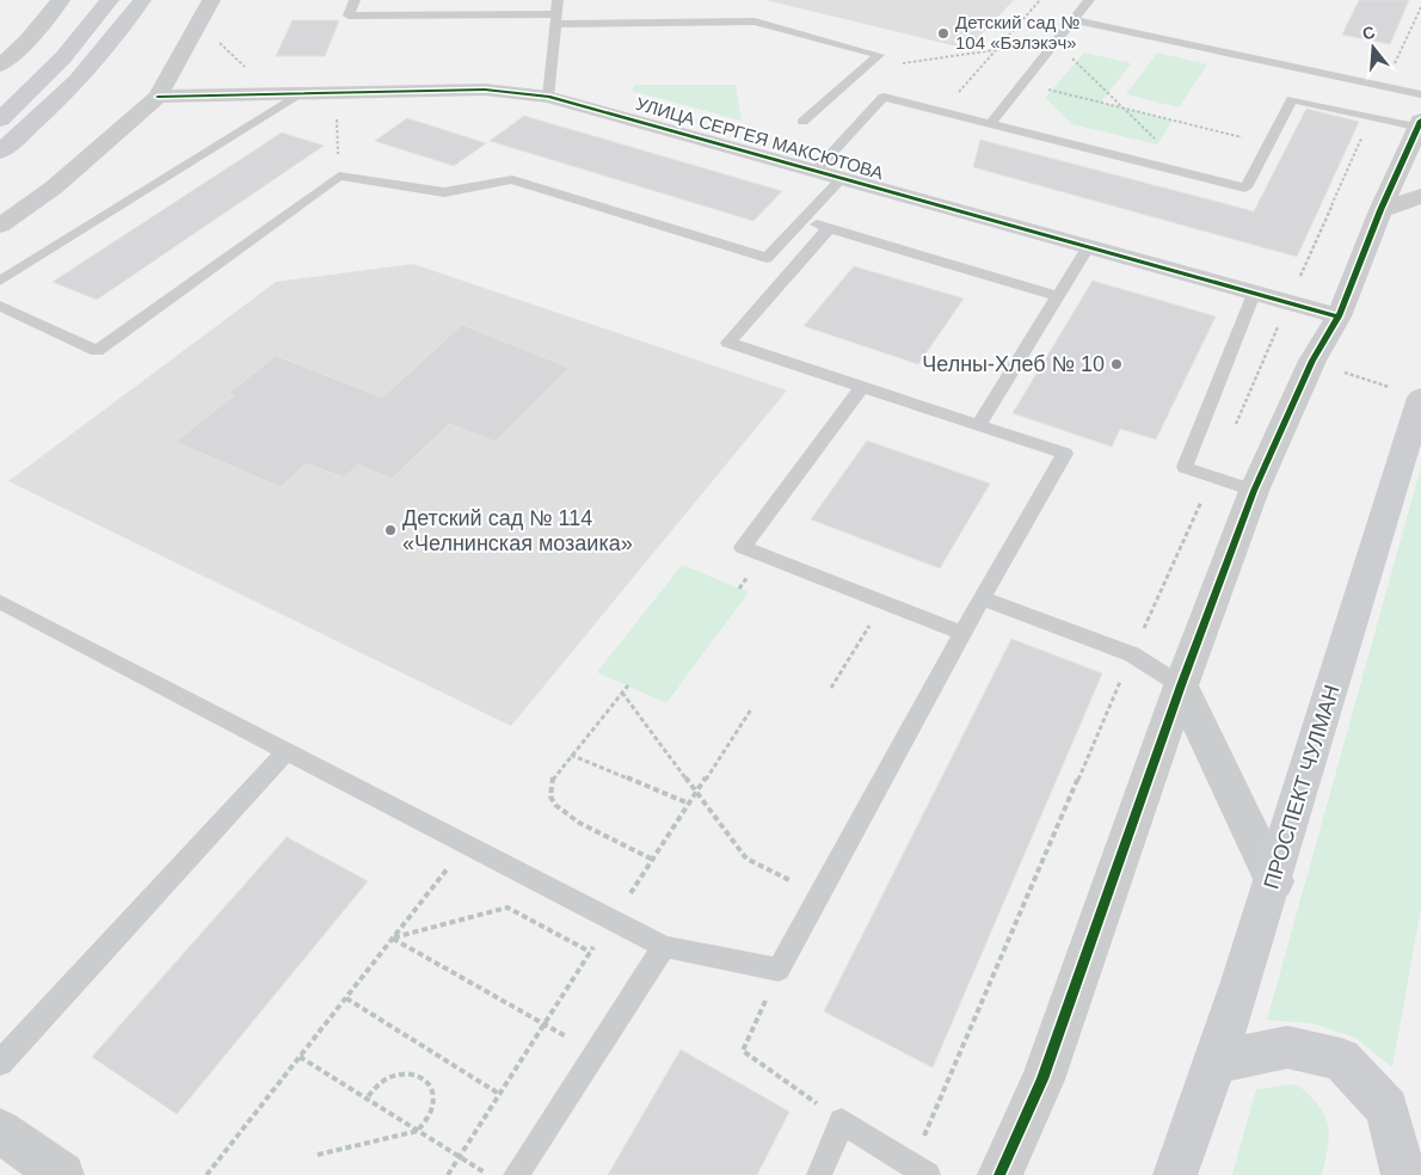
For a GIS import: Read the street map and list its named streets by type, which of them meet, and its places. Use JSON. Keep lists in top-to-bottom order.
{
  "streets": {
    "main road": ["ПРОСПЕКТ ЧУЛМАН"],
    "street": ["УЛИЦА СЕРГЕЯ МАКСЮТОВА"]
  },
  "places": ["Детский сад № 104 «Бэлэкэч»", "Челны-Хлеб № 10", "Детский сад № 114 «Челнинская мозаика»"],
  "north": "top"
}
